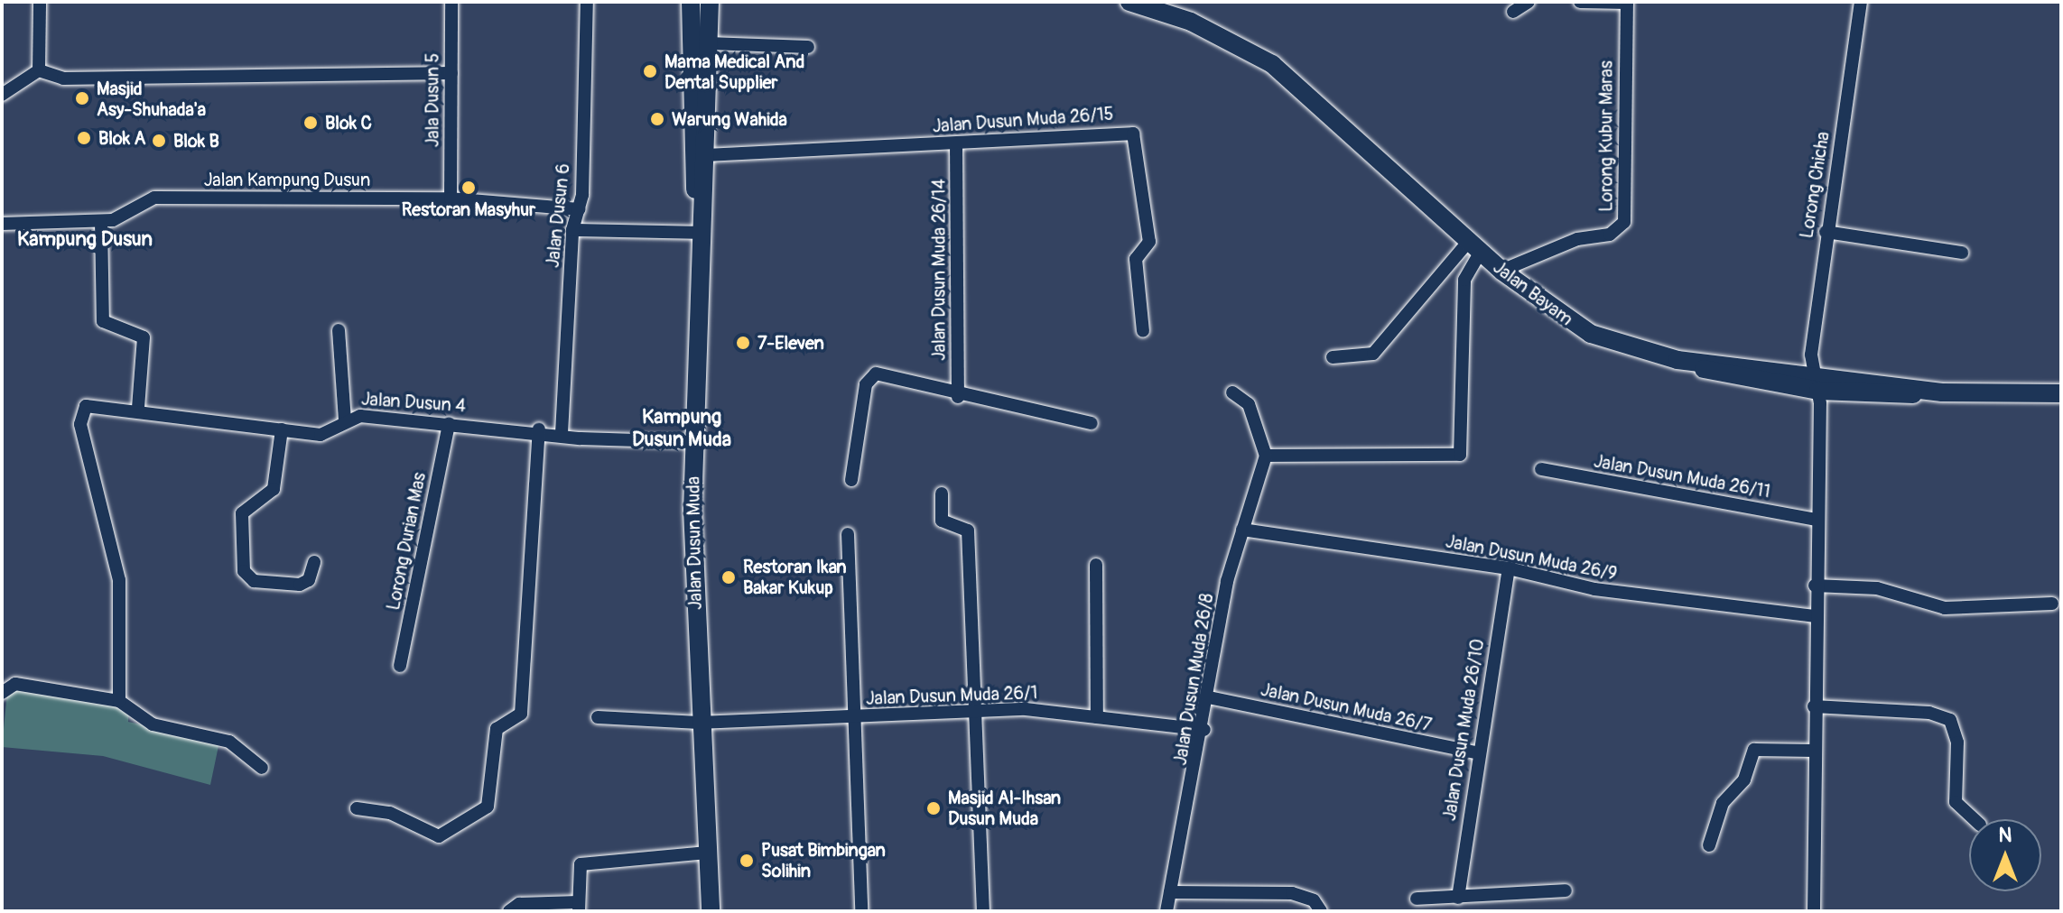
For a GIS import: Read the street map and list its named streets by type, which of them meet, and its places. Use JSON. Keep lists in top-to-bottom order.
{
  "streets": {
    "main road": ["Jalan Bayam", "Jalan Dusun Muda"],
    "street": [
      "Jala Dusun 5",
      "Jalan Dusun Muda 26/15",
      "Lorong Kubur Maras",
      "Jalan Kampung Dusun",
      "Lorong Chicha",
      "Jalan Dusun 6",
      "Jalan Dusun Muda 26/14",
      "Jalan Dusun 4",
      "Jalan Dusun Muda 26/11",
      "Lorong Durian Mas",
      "Jalan Dusun Muda 26/9",
      "Jalan Dusun Muda 26/8",
      "Jalan Dusun Muda 26/1",
      "Jalan Dusun Muda 26/7",
      "Jalan Dusun Muda 26/10"
    ]
  },
  "crossings": [
    ["Jala Dusun 5", "Jalan Kampung Dusun"],
    ["Jalan Dusun Muda 26/15", "Jalan Dusun Muda 26/14"],
    ["Jalan Dusun Muda 26/15", "Jalan Dusun Muda"],
    ["Lorong Kubur Maras", "Jalan Bayam"],
    ["Jalan Kampung Dusun", "Jalan Dusun 6"],
    ["Lorong Chicha", "Jalan Bayam"],
    ["Lorong Chicha", "Jalan Dusun Muda 26/11"],
    ["Lorong Chicha", "Jalan Dusun Muda 26/9"],
    ["Jalan Dusun 6", "Jalan Dusun 4"],
    ["Jalan Dusun 4", "Lorong Durian Mas"],
    ["Jalan Dusun 4", "Jalan Dusun Muda"],
    ["Jalan Dusun Muda", "Jalan Dusun Muda 26/1"],
    ["Jalan Dusun Muda 26/9", "Jalan Dusun Muda 26/8"],
    ["Jalan Dusun Muda 26/9", "Jalan Dusun Muda 26/10"],
    ["Jalan Dusun Muda 26/8", "Jalan Dusun Muda 26/1"],
    ["Jalan Dusun Muda 26/8", "Jalan Dusun Muda 26/7"],
    ["Jalan Dusun Muda 26/7", "Jalan Dusun Muda 26/10"]
  ],
  "districts": ["Kampung Dusun", "Kampung Dusun Muda"],
  "places": [
    "Mama Medical And Dental Supplier",
    "Masjid Asy-Shuhada'a",
    "Warung Wahida",
    "Blok C",
    "Blok A",
    "Blok B",
    "Restoran Masyhur",
    "7-Eleven",
    "Restoran Ikan Bakar Kukup",
    "Masjid Al-Ihsan Dusun Muda",
    "Pusat Bimbingan Solihin"
  ],
  "north": "top"
}
